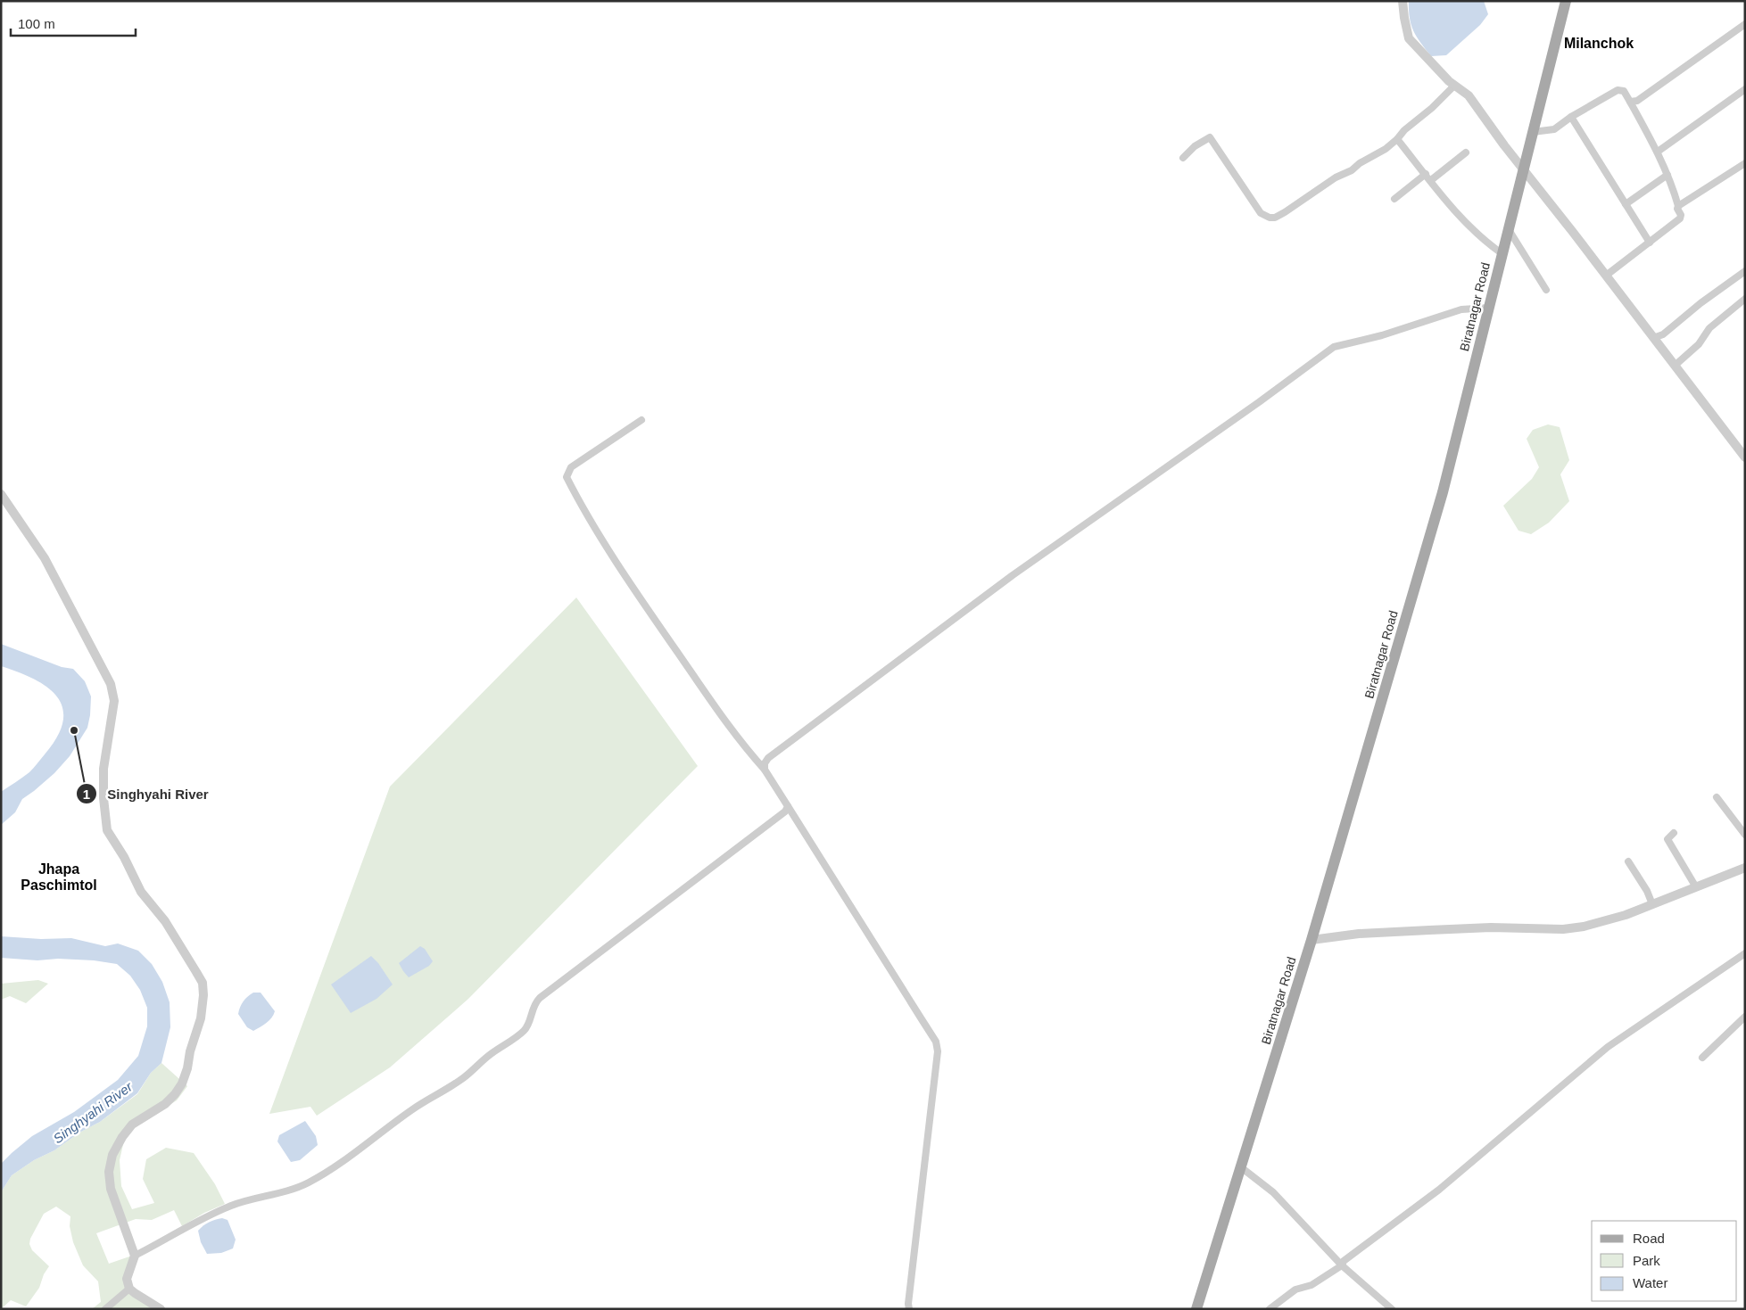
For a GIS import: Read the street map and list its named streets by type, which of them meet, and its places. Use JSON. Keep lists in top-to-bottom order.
{
  "streets": {
    "main road": ["Biratnagar Road"]
  },
  "districts": ["Milanchok", "Jhapa Paschimtol"],
  "water": ["Singhyahi River"],
  "places": ["Singhyahi River"],
  "legend": ["Road", "Park", "Water"],
  "scale_bar": "100 m"
}
